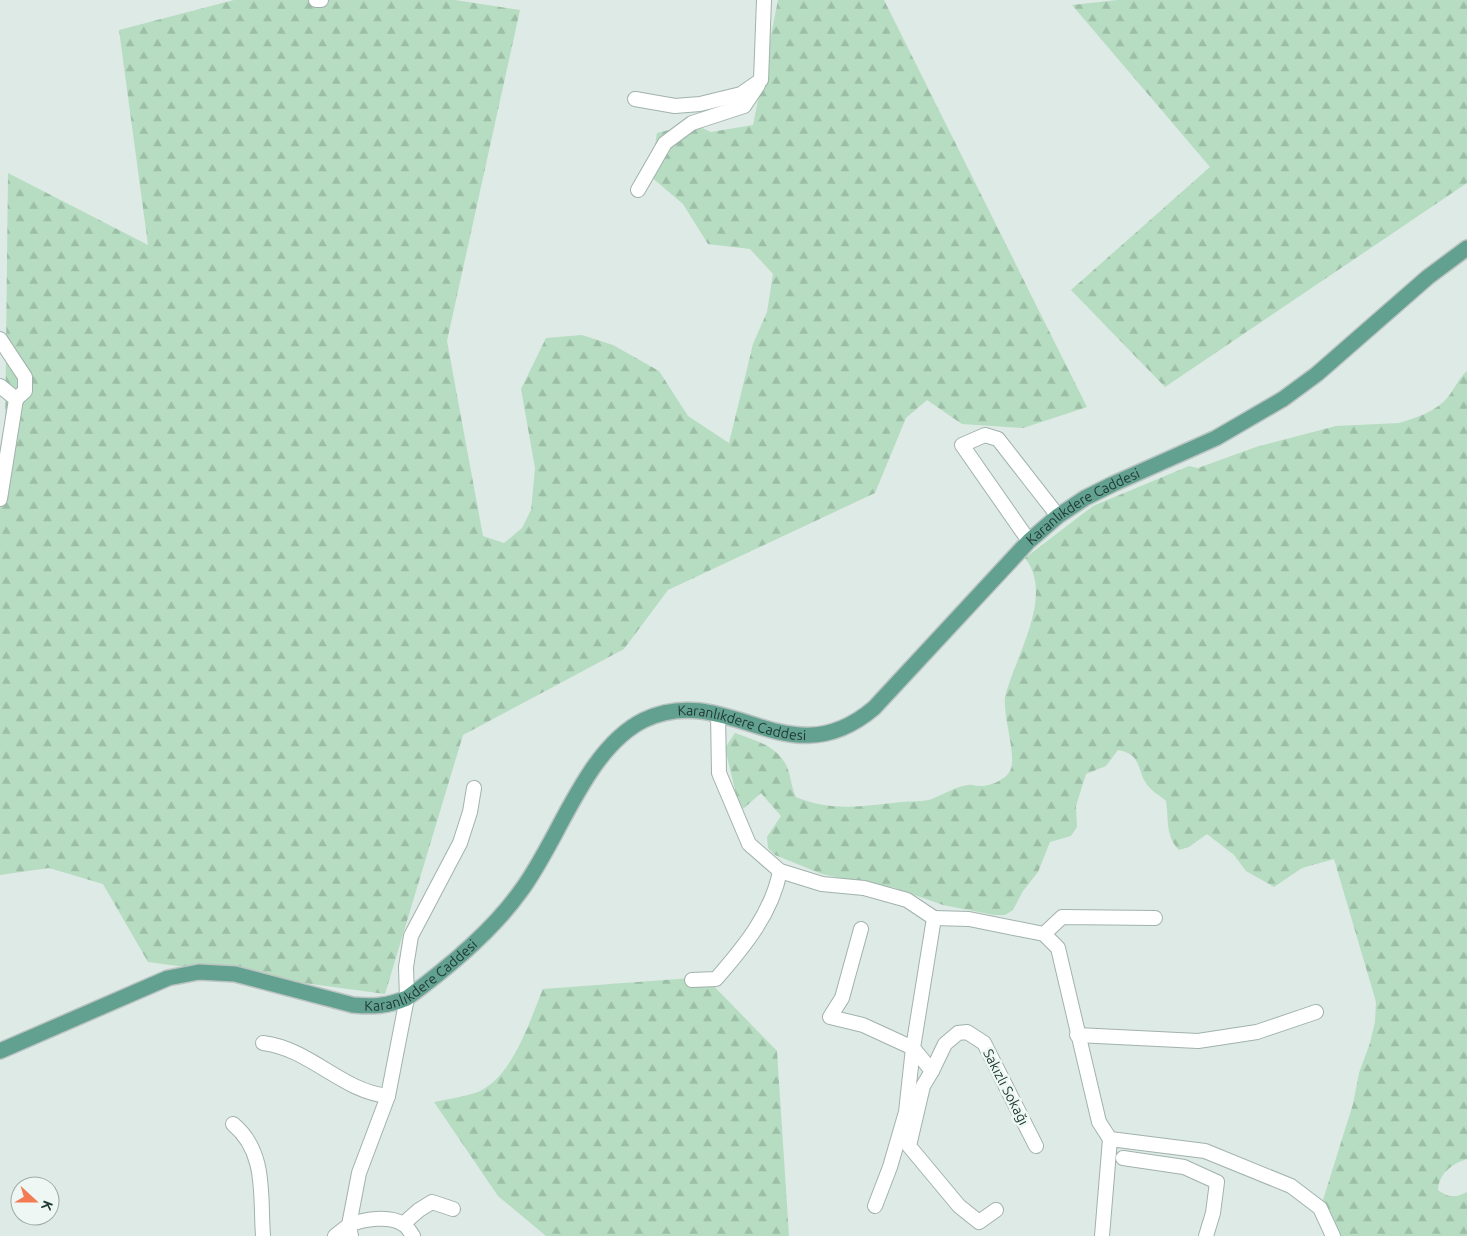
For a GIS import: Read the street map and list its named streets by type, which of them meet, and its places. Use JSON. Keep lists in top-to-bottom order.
{
  "streets": {
    "main road": ["Karanlıkdere Caddesi"],
    "street": ["Sakızlı Sokağı"]
  },
  "north": "right"
}
